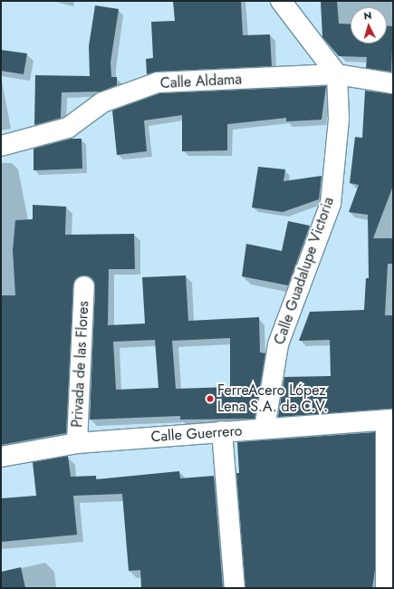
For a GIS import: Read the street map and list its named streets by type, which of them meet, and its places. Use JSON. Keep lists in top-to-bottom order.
{
  "streets": {
    "street": [
      "Calle Aldama",
      "Calle Guadalupe Victoria",
      "Privada de las Flores",
      "Calle Guerrero"
    ]
  },
  "crossings": [
    ["Calle Aldama", "Calle Guadalupe Victoria"],
    ["Calle Guadalupe Victoria", "Calle Guerrero"],
    ["Privada de las Flores", "Calle Guerrero"]
  ],
  "places": ["FerreAcero López Lena S.A. de C.V."],
  "north": "top"
}
